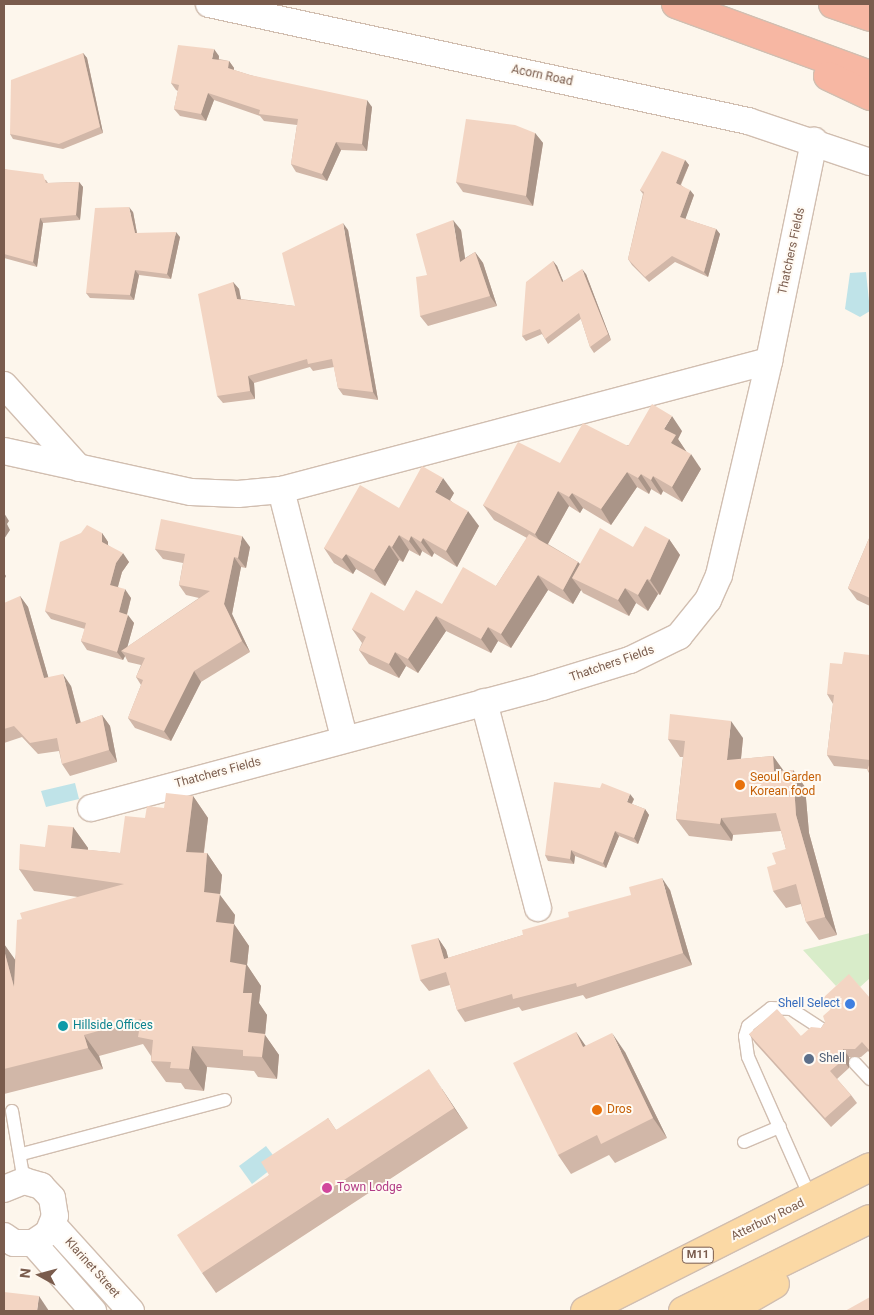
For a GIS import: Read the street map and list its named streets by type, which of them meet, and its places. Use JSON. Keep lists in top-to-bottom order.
{
  "streets": {
    "main road": ["Atterbury Road", "M11"],
    "street": ["Acorn Road", "Thatchers Fields", "Klarinet Street"]
  },
  "crossings": [
    ["Acorn Road", "Thatchers Fields"]
  ],
  "places": [
    "Seoul Garden Korean food",
    "Shell Select",
    "Hillside Offices",
    "Shell",
    "Dros",
    "Town Lodge"
  ],
  "north": "left"
}
